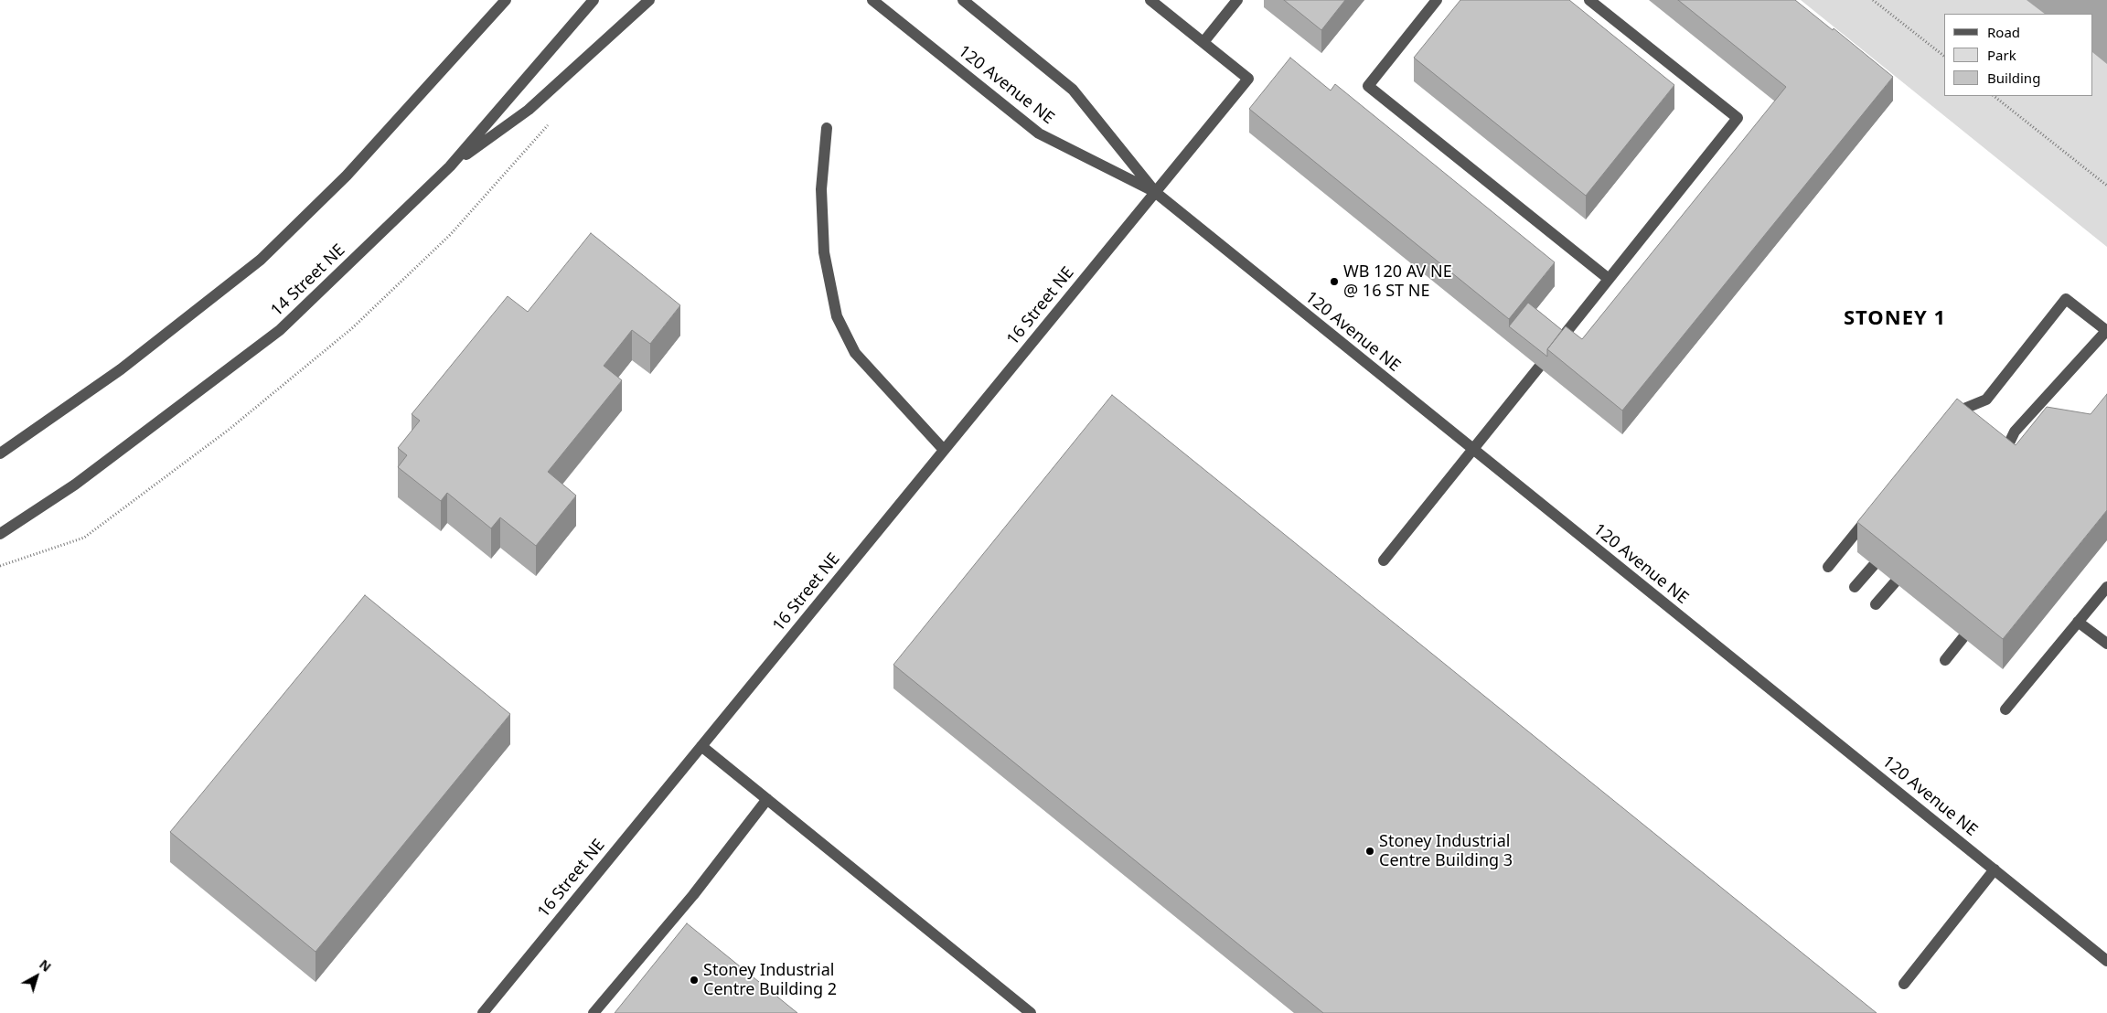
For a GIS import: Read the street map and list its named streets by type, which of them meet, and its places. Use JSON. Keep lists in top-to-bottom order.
{
  "streets": {
    "street": ["120 Avenue NE", "14 Street NE", "16 Street NE"]
  },
  "crossings": [
    ["120 Avenue NE", "16 Street NE"]
  ],
  "districts": ["STONEY 1"],
  "places": ["WB 120 AV NE @ 16 ST NE", "Stoney Industrial Centre Building 3", "Stoney Industrial Centre Building 2"],
  "legend": ["Road", "Park", "Building"],
  "north": "top right"
}
